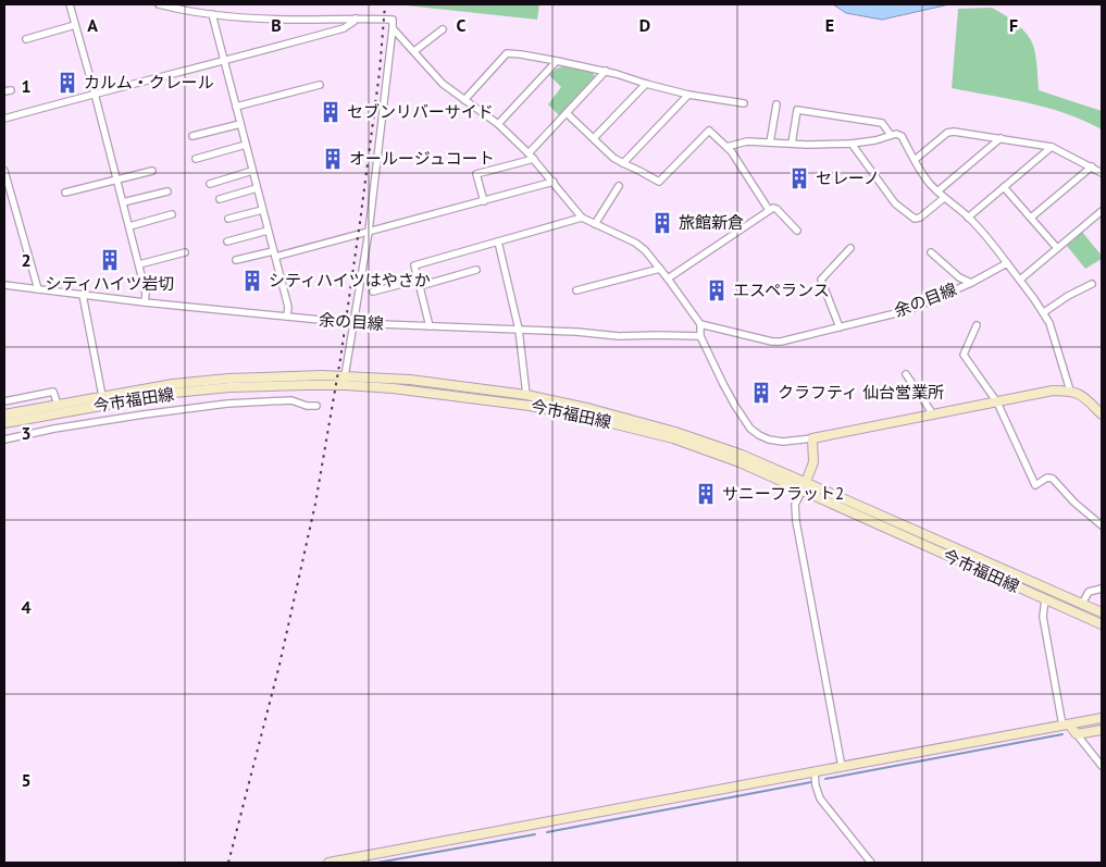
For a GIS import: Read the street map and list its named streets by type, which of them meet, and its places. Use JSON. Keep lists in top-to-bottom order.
{
  "streets": {
    "main road": ["今市福田線"],
    "street": ["余の目線"]
  },
  "places": {
    "building": [
      "カルム・クレール",
      "セブンリバーサイド",
      "オールージュコート",
      "セレーノ",
      "旅館新倉",
      "シティハイツ岩切",
      "シティハイツはやさか",
      "エスペランス",
      "クラフティ 仙台営業所",
      "サニーフラット2"
    ]
  },
  "grid": {
    "columns": [
      "A",
      "B",
      "C",
      "D",
      "E",
      "F"
    ],
    "rows": [
      "1",
      "2",
      "3",
      "4",
      "5"
    ]
  }
}
